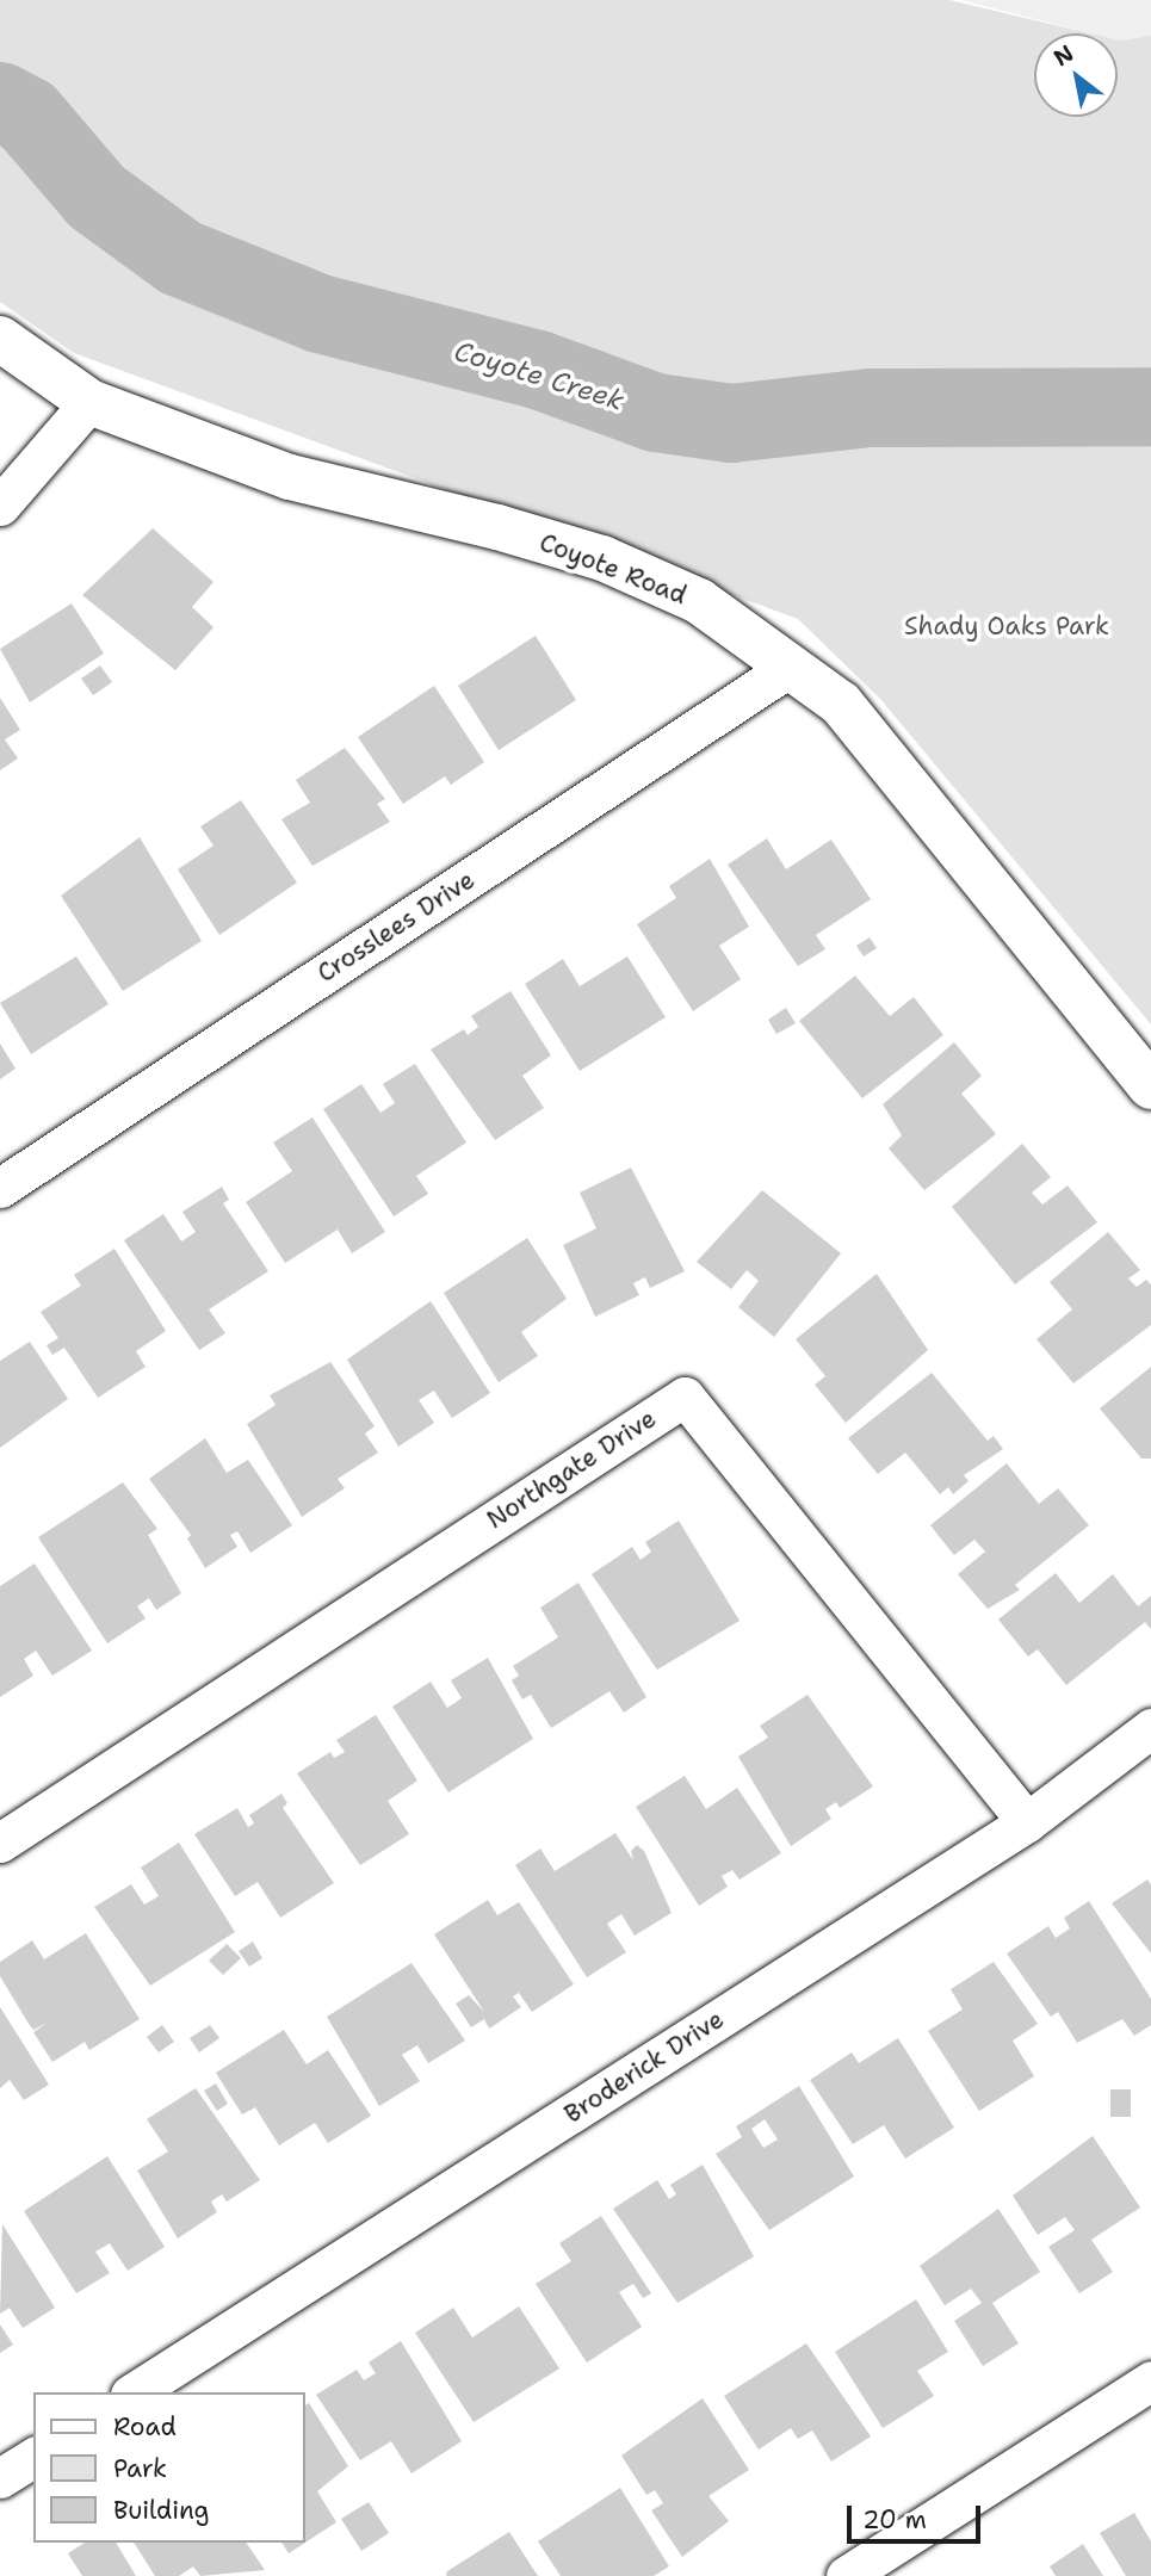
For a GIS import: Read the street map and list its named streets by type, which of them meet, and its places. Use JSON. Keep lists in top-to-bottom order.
{
  "streets": {
    "street": [
      "Coyote Road",
      "Crosslees Drive",
      "Northgate Drive",
      "Broderick Drive"
    ]
  },
  "crossings": [
    ["Coyote Road", "Crosslees Drive"],
    ["Northgate Drive", "Broderick Drive"]
  ],
  "water": ["Coyote Creek"],
  "parks": ["Shady Oaks Park"],
  "legend": ["Road", "Park", "Building"],
  "scale_bar": "20 m",
  "north": "top left"
}
